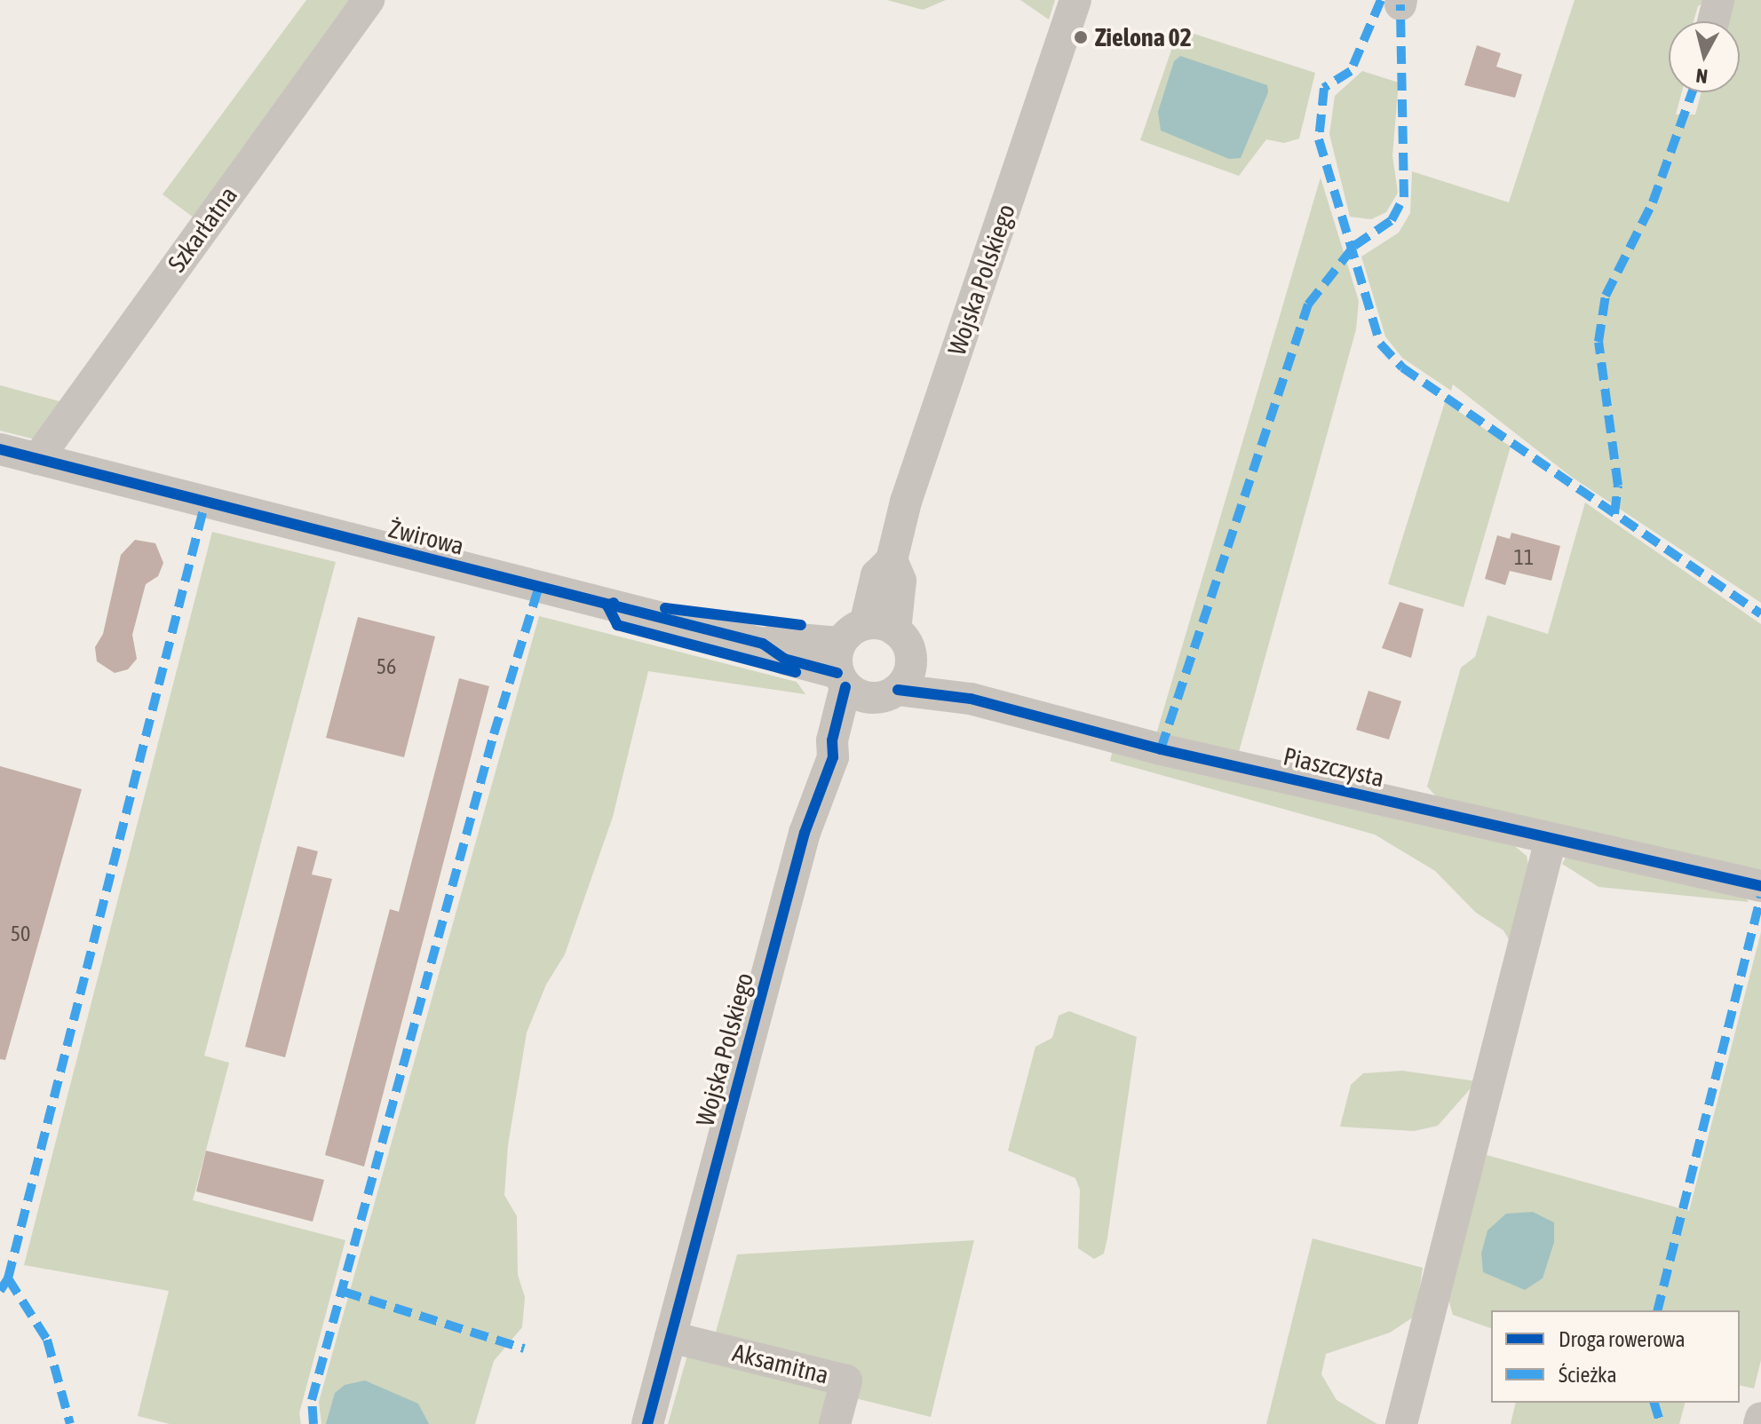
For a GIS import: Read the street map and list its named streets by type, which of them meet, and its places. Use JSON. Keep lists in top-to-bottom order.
{
  "streets": {
    "street": [
      "Szkarłatna",
      "Wojska Polskiego",
      "Żwirowa",
      "Piaszczysta",
      "Aksamitna"
    ]
  },
  "crossings": [
    ["Szkarłatna", "Żwirowa"],
    ["Wojska Polskiego", "Żwirowa"],
    ["Wojska Polskiego", "Piaszczysta"],
    ["Wojska Polskiego", "Aksamitna"],
    ["Żwirowa", "Piaszczysta"]
  ],
  "places": ["Zielona 02"],
  "house_numbers": ["11", "56", "50"],
  "legend": ["Droga rowerowa", "Ścieżka"],
  "north": "bottom"
}
